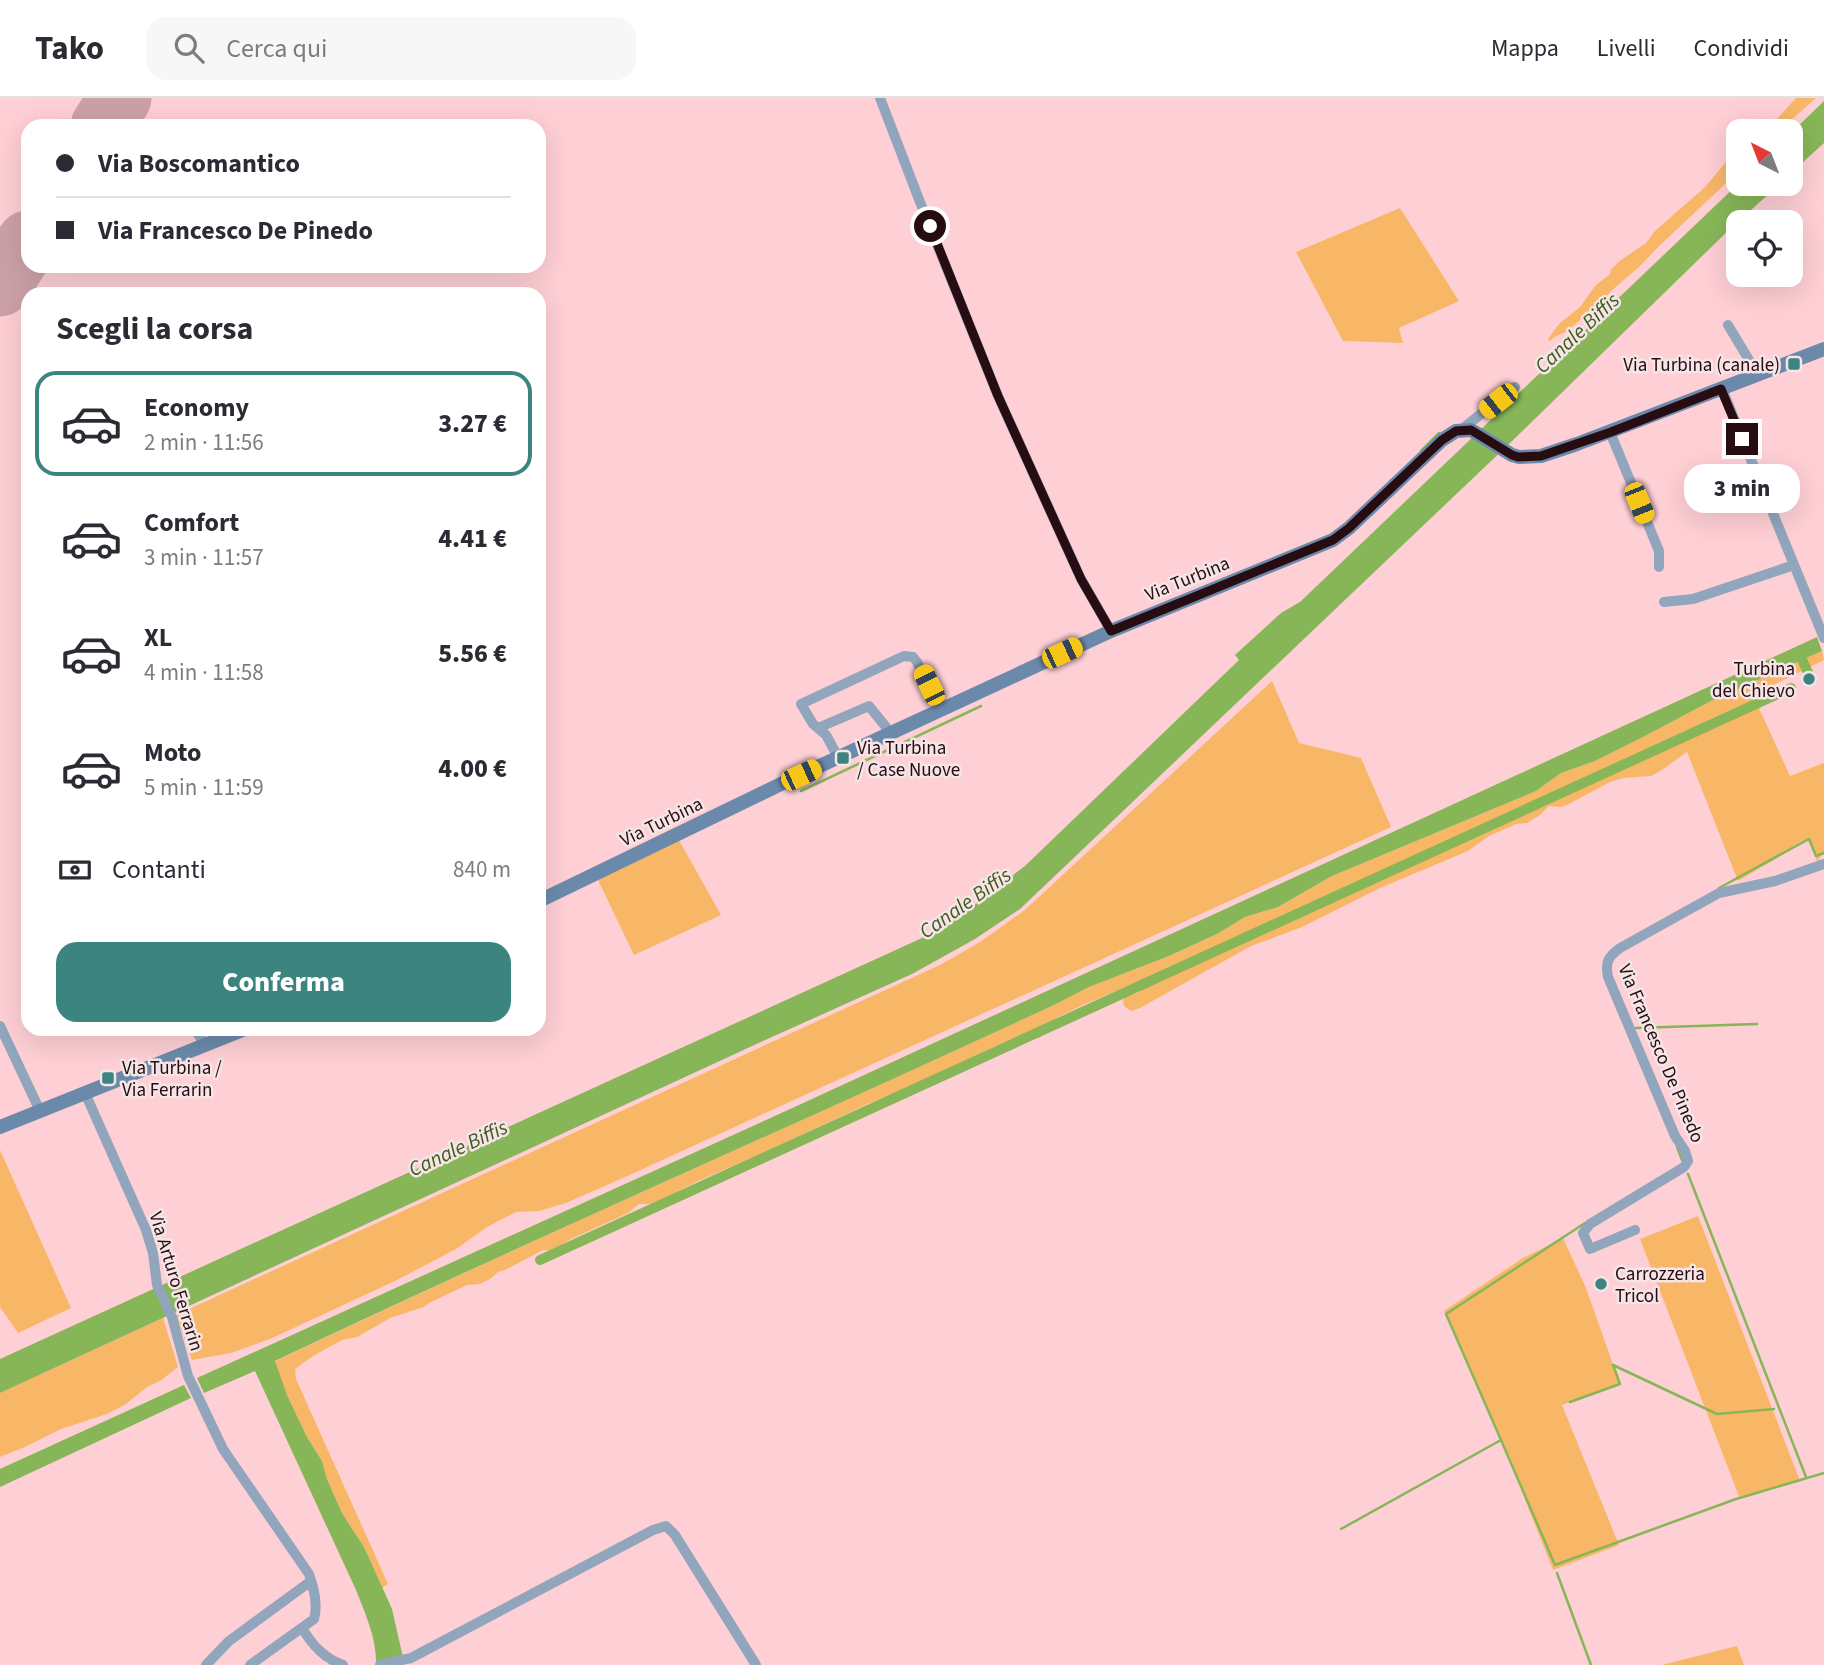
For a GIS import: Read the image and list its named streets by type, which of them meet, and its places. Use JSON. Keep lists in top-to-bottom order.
{
  "streets": {
    "street": ["Via Turbina", "Via Francesco De Pinedo", "Via Arturo Ferrarin"]
  },
  "water": ["Canale Biffis"],
  "places": {
    "transit": ["Via Turbina (canale)", "Via Turbina / Case Nuove", "Via Turbina / Via Ferrarin"],
    "other": ["Turbina del Chievo", "Carrozzeria Tricol"]
  },
  "north": "top left",
  "page": {
    "header": "Tako",
    "search": "Cerca qui",
    "nav": ["Mappa", "Livelli", "Condividi"],
    "banner": ["Via Boscomantico", "Via Francesco De Pinedo"],
    "heading": "Scegli la corsa",
    "list": [
      {
        "name": "Economy",
        "note": "2 min · 11:56",
        "value": "3.27 €"
      },
      {
        "name": "Comfort",
        "note": "3 min · 11:57",
        "value": "4.41 €"
      },
      {
        "name": "XL",
        "note": "4 min · 11:58",
        "value": "5.56 €"
      },
      {
        "name": "Moto",
        "note": "5 min · 11:59",
        "value": "4.00 €"
      }
    ],
    "bubble": "3 min",
    "pay": ["Contanti", "840 m"],
    "buttons": "Conferma"
  }
}
